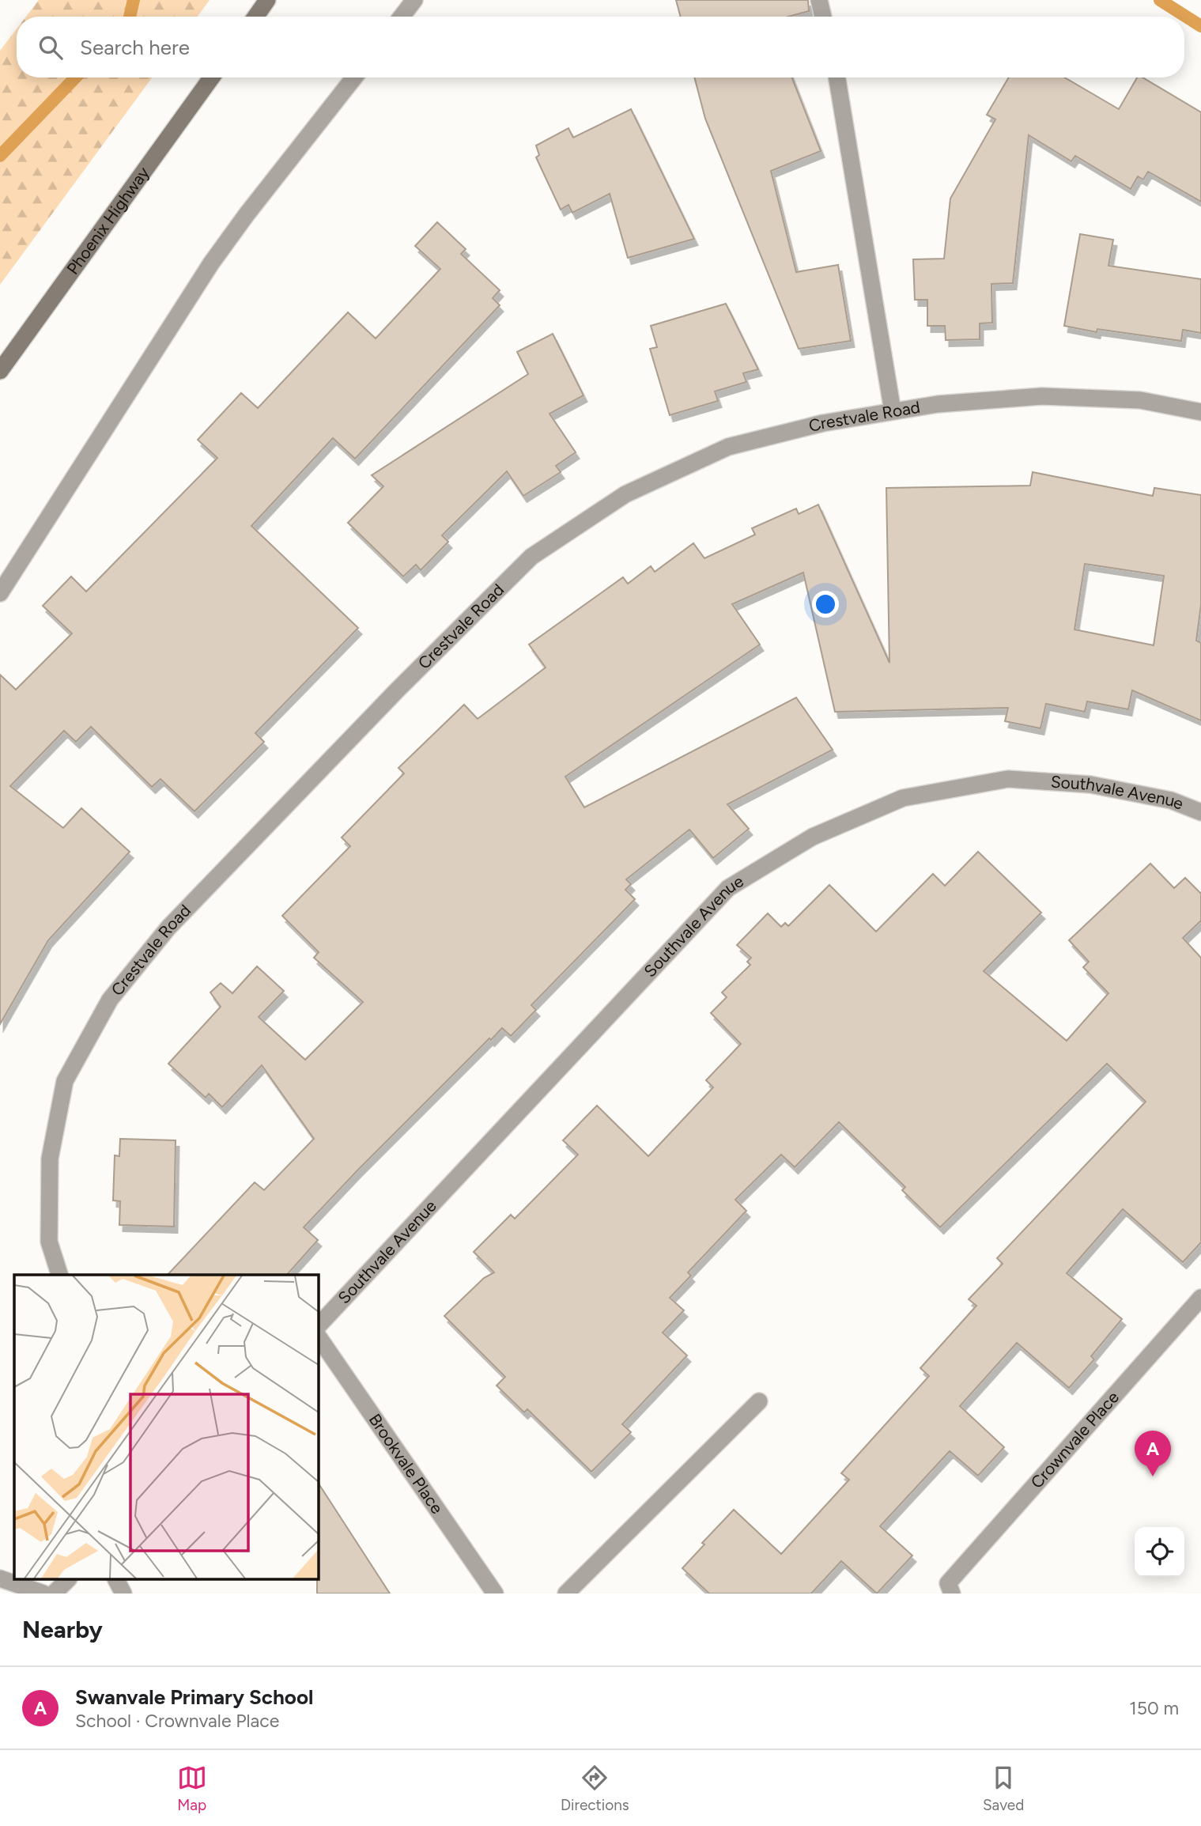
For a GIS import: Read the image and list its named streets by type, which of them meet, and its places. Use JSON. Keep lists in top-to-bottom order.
{
  "streets": {
    "main road": ["Phoenix Highway"],
    "street": [
      "Crestvale Road",
      "Southvale Avenue",
      "Crownvale Place",
      "Brookvale Place"
    ]
  },
  "page": {
    "search": "Search here",
    "pins": "A",
    "heading": "Nearby",
    "list": [
      {
        "mark": "A",
        "name": "Swanvale Primary School",
        "note": "School · Crownvale Place",
        "value": "150 m"
      }
    ],
    "nav": ["Map", "Directions", "Saved"]
  }
}
